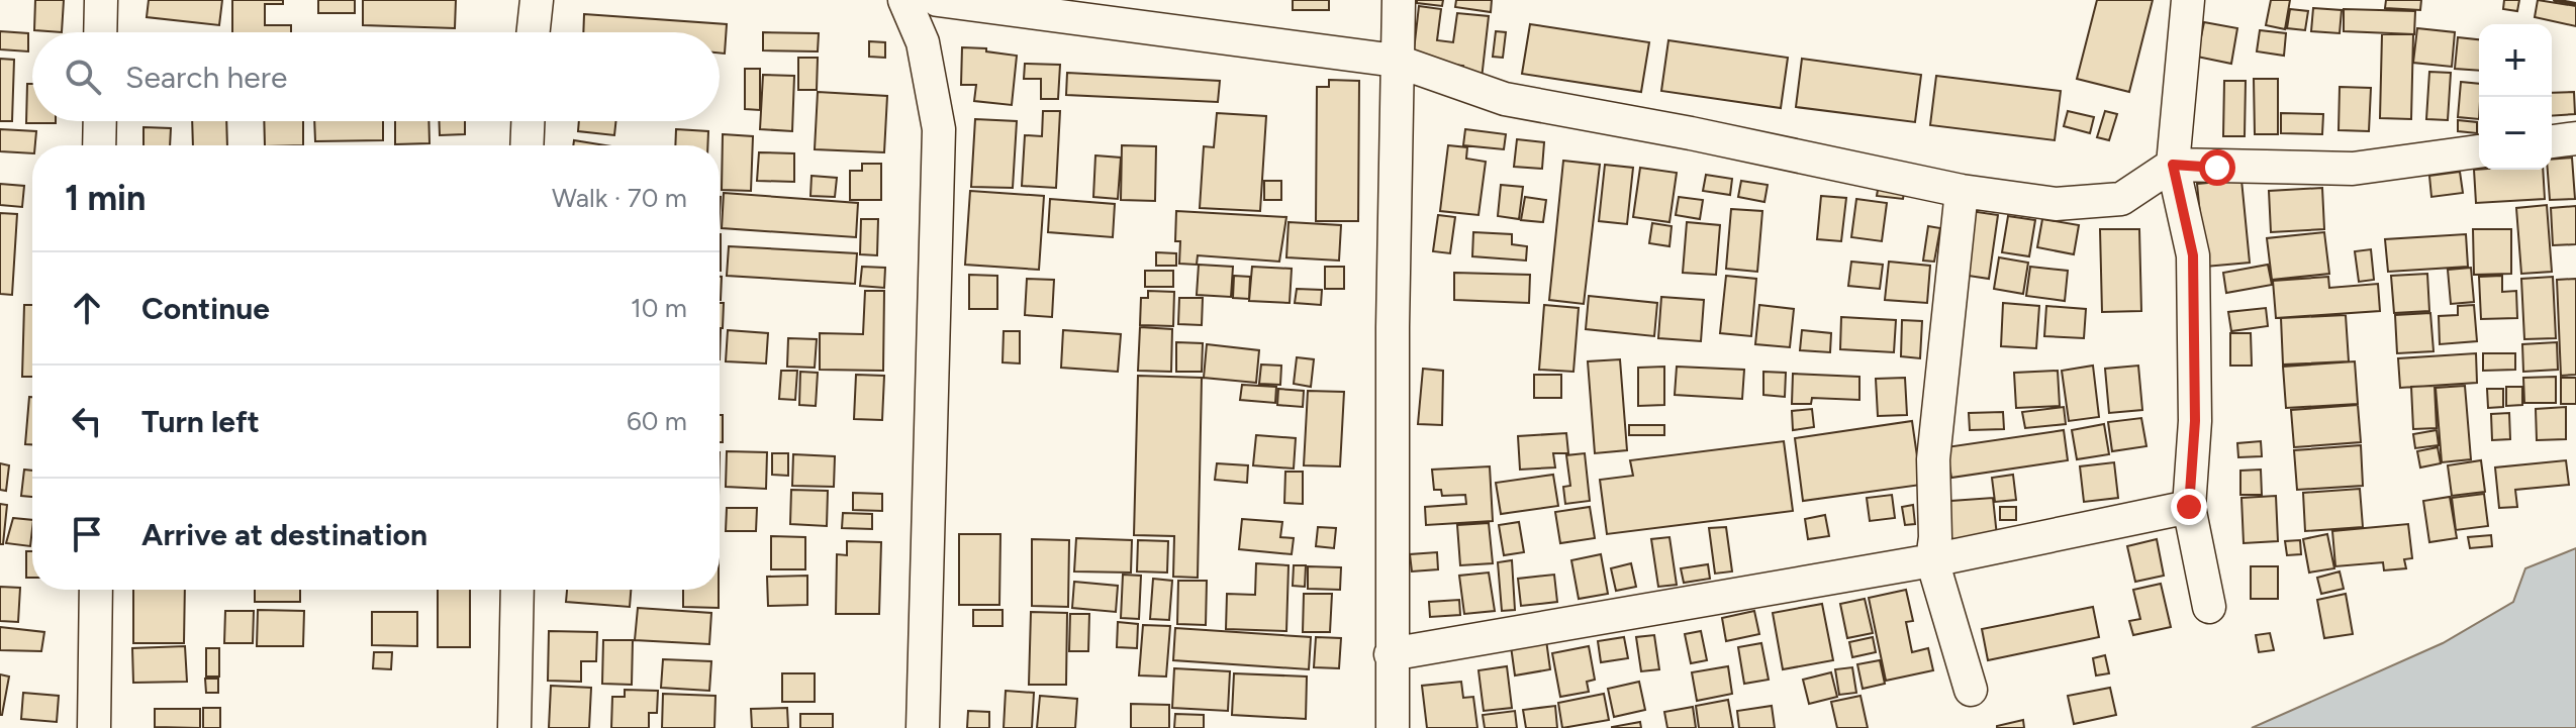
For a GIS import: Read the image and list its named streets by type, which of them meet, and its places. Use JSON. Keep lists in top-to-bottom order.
{
  "page": {
    "map_buttons": ["+", "−"],
    "search": "Search here",
    "heading": ["1 min", "Walk · 70 m"],
    "list": [
      ["Continue", "10 m"],
      ["Turn left", "60 m"],
      "Arrive at destination"
    ]
  }
}
